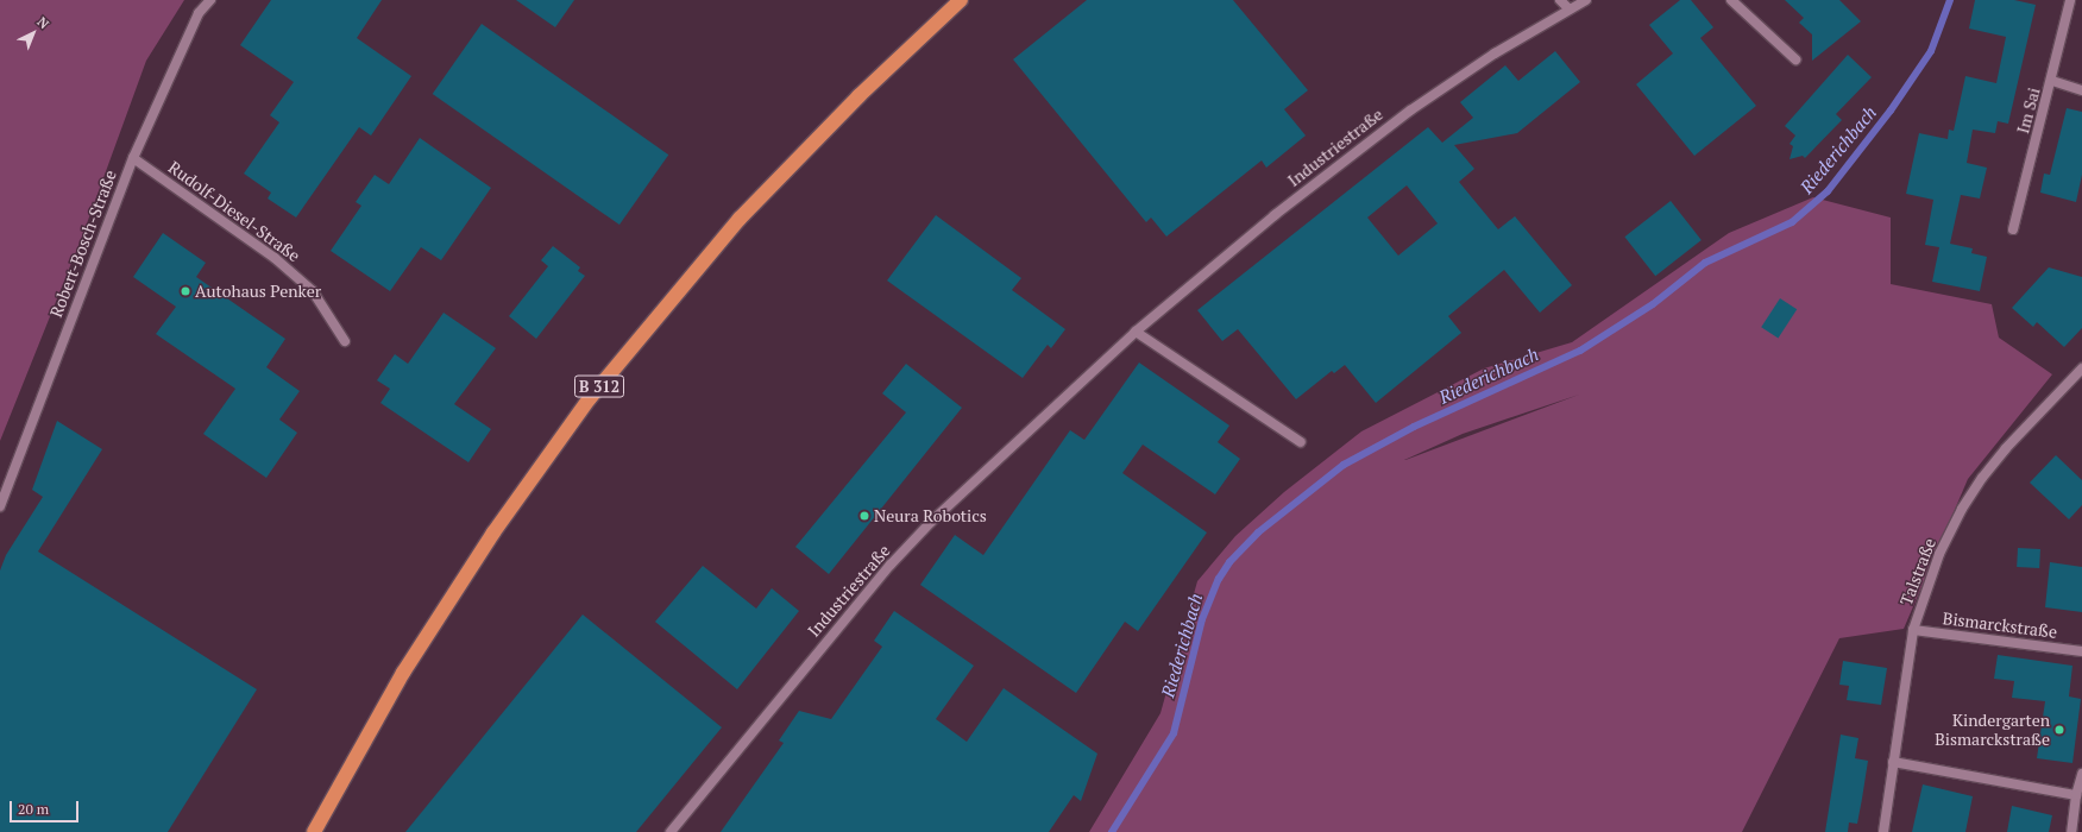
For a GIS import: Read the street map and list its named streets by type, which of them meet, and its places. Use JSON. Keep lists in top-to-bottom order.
{
  "streets": {
    "highway": ["B 312"],
    "street": [
      "Im Sai",
      "Industriestraße",
      "Rudolf-Diesel-Straße",
      "Robert-Bosch-Straße",
      "Talstraße",
      "Bismarckstraße"
    ]
  },
  "crossings": [
    ["Rudolf-Diesel-Straße", "Robert-Bosch-Straße"],
    ["Talstraße", "Bismarckstraße"]
  ],
  "water": ["Riederichbach"],
  "places": ["Autohaus Penker", "Neura Robotics", "Kindergarten Bismarckstraße"],
  "scale_bar": "20 m",
  "north": "top right"
}
